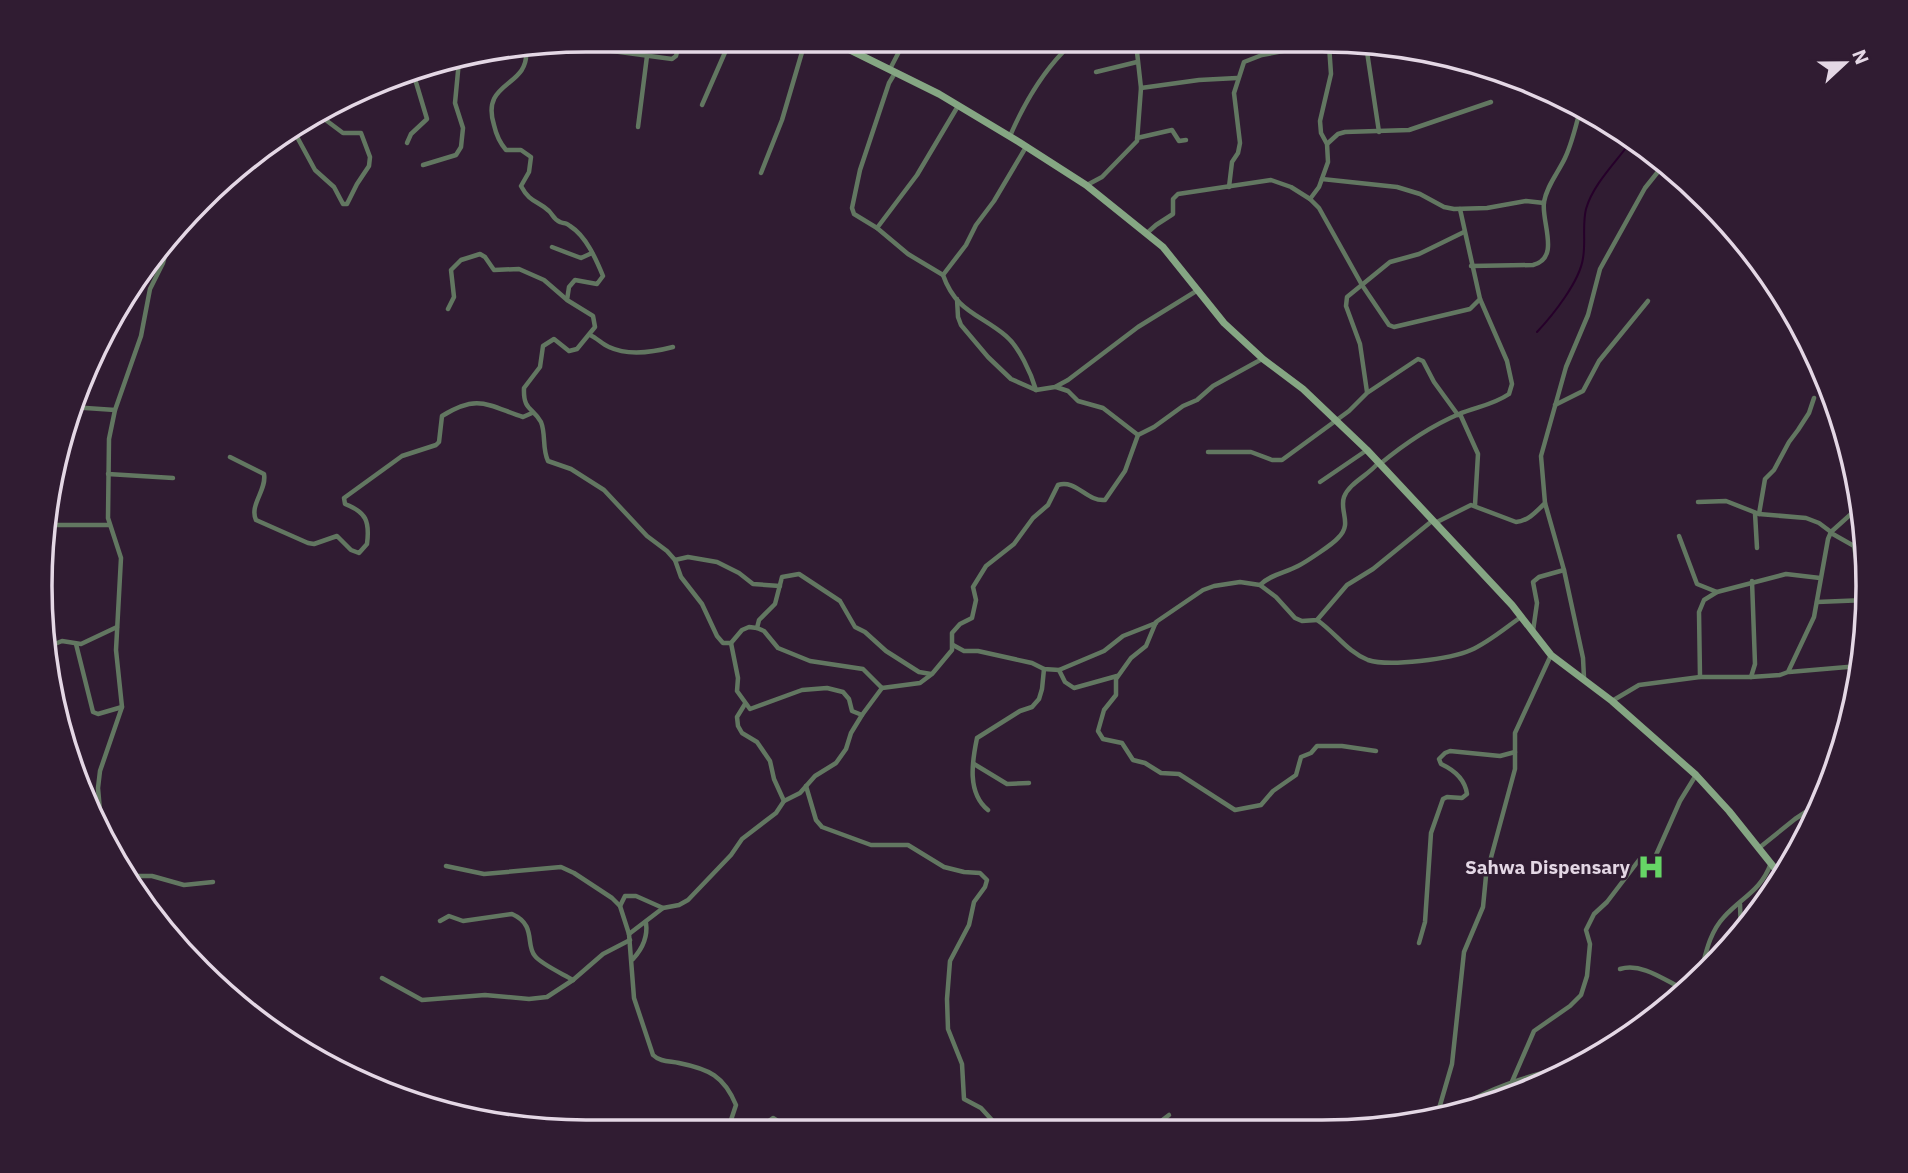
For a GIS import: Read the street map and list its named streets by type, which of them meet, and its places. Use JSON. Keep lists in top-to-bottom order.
{
  "places": {
    "hospital": ["Sahwa Dispensary"]
  },
  "north": "right"
}
